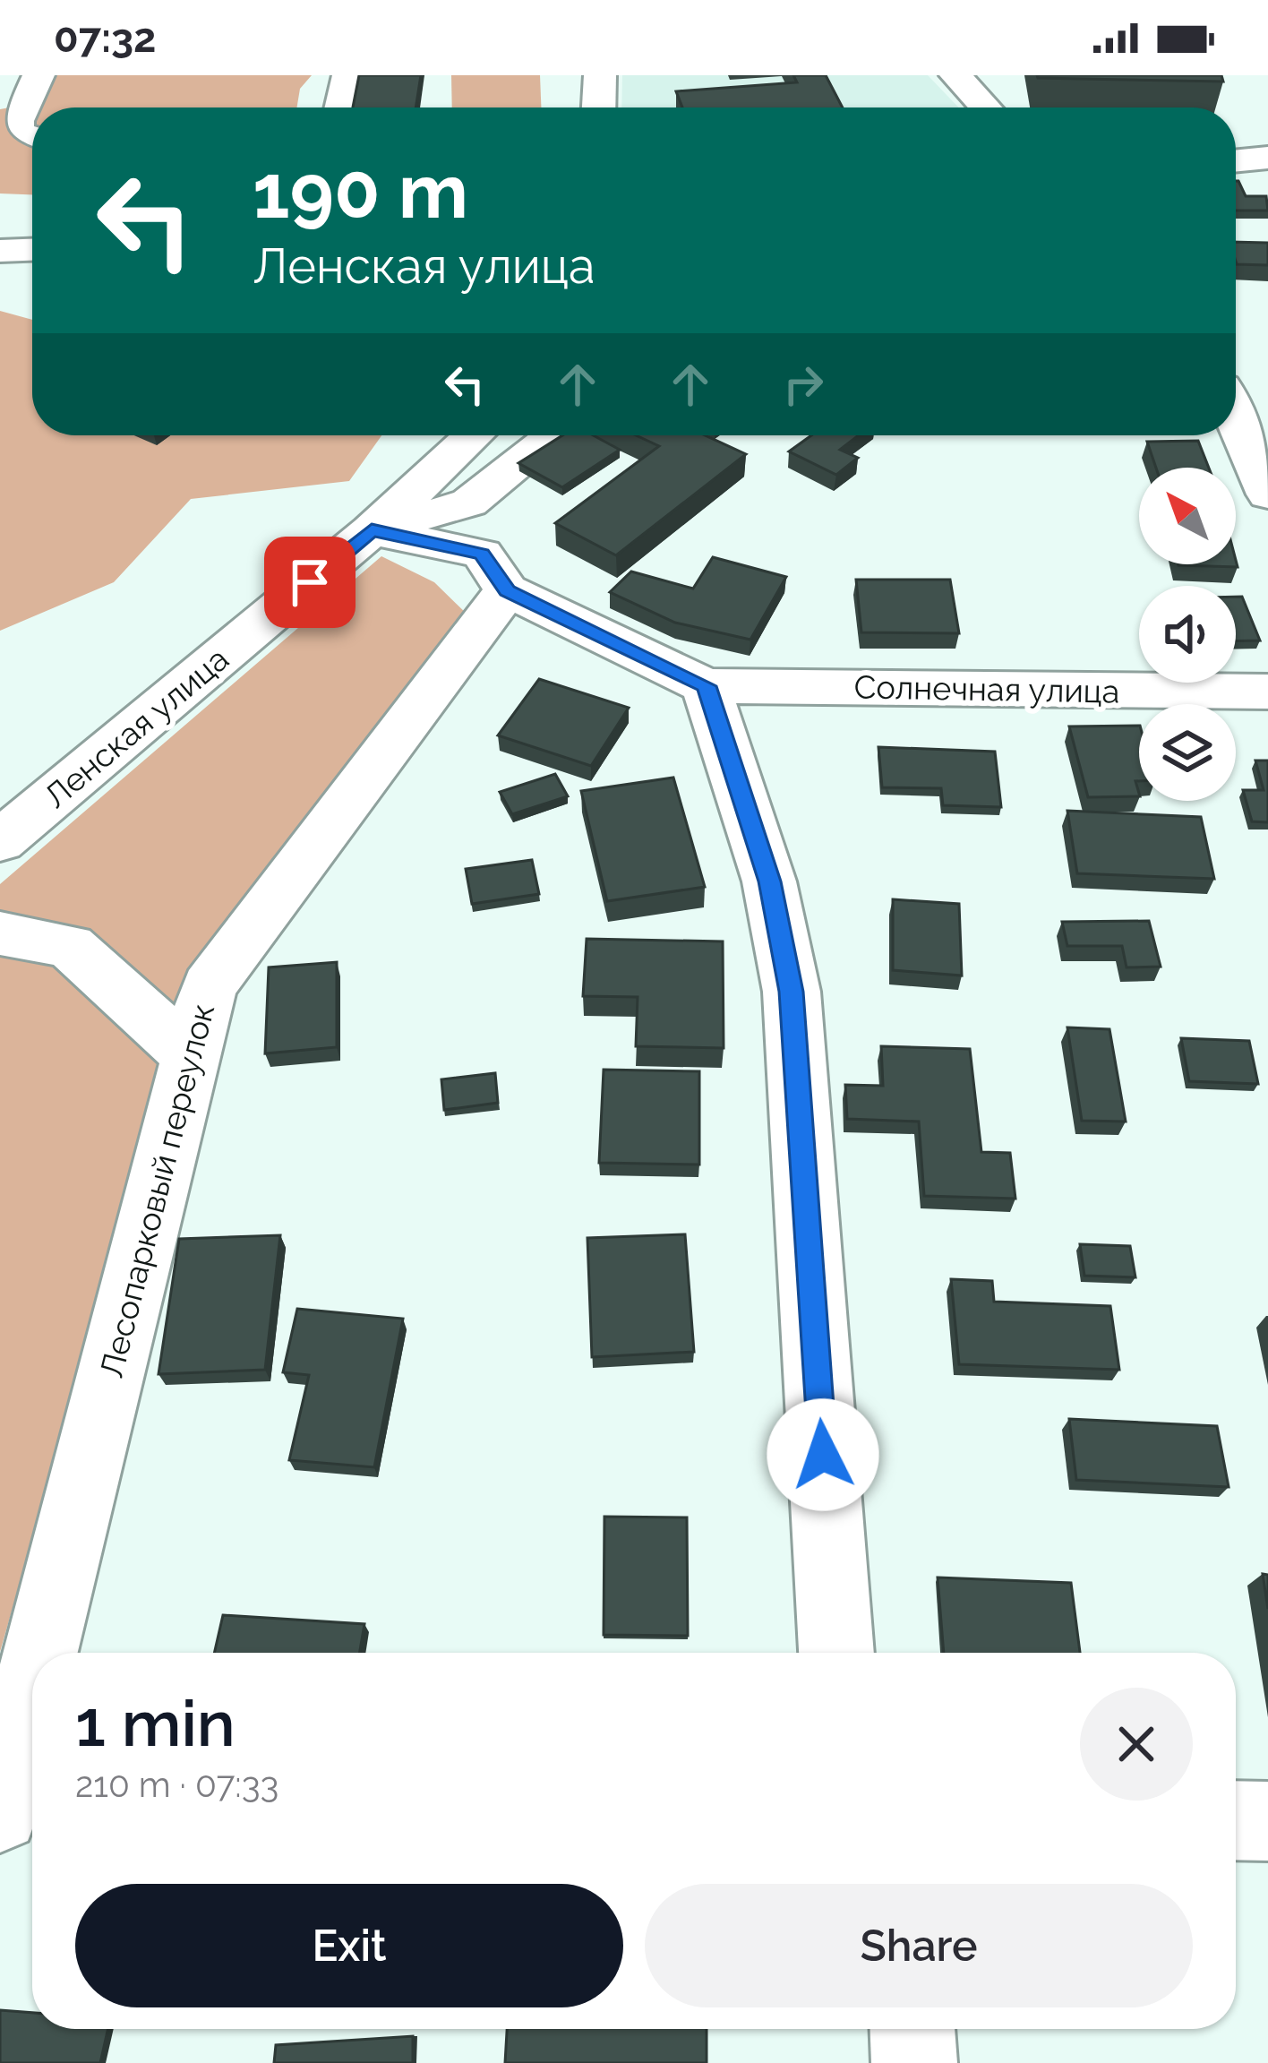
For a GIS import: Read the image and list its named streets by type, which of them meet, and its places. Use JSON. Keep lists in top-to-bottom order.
{
  "streets": {
    "street": ["Солнечная улица", "Ленская улица", "Лесопарковый переулок"]
  },
  "north": "top left",
  "page": {
    "status": "07:32",
    "turn": ["190 m", "Ленская улица"],
    "heading": ["1 min", "210 m · 07:33"],
    "buttons": ["Exit", "Share"]
  }
}
